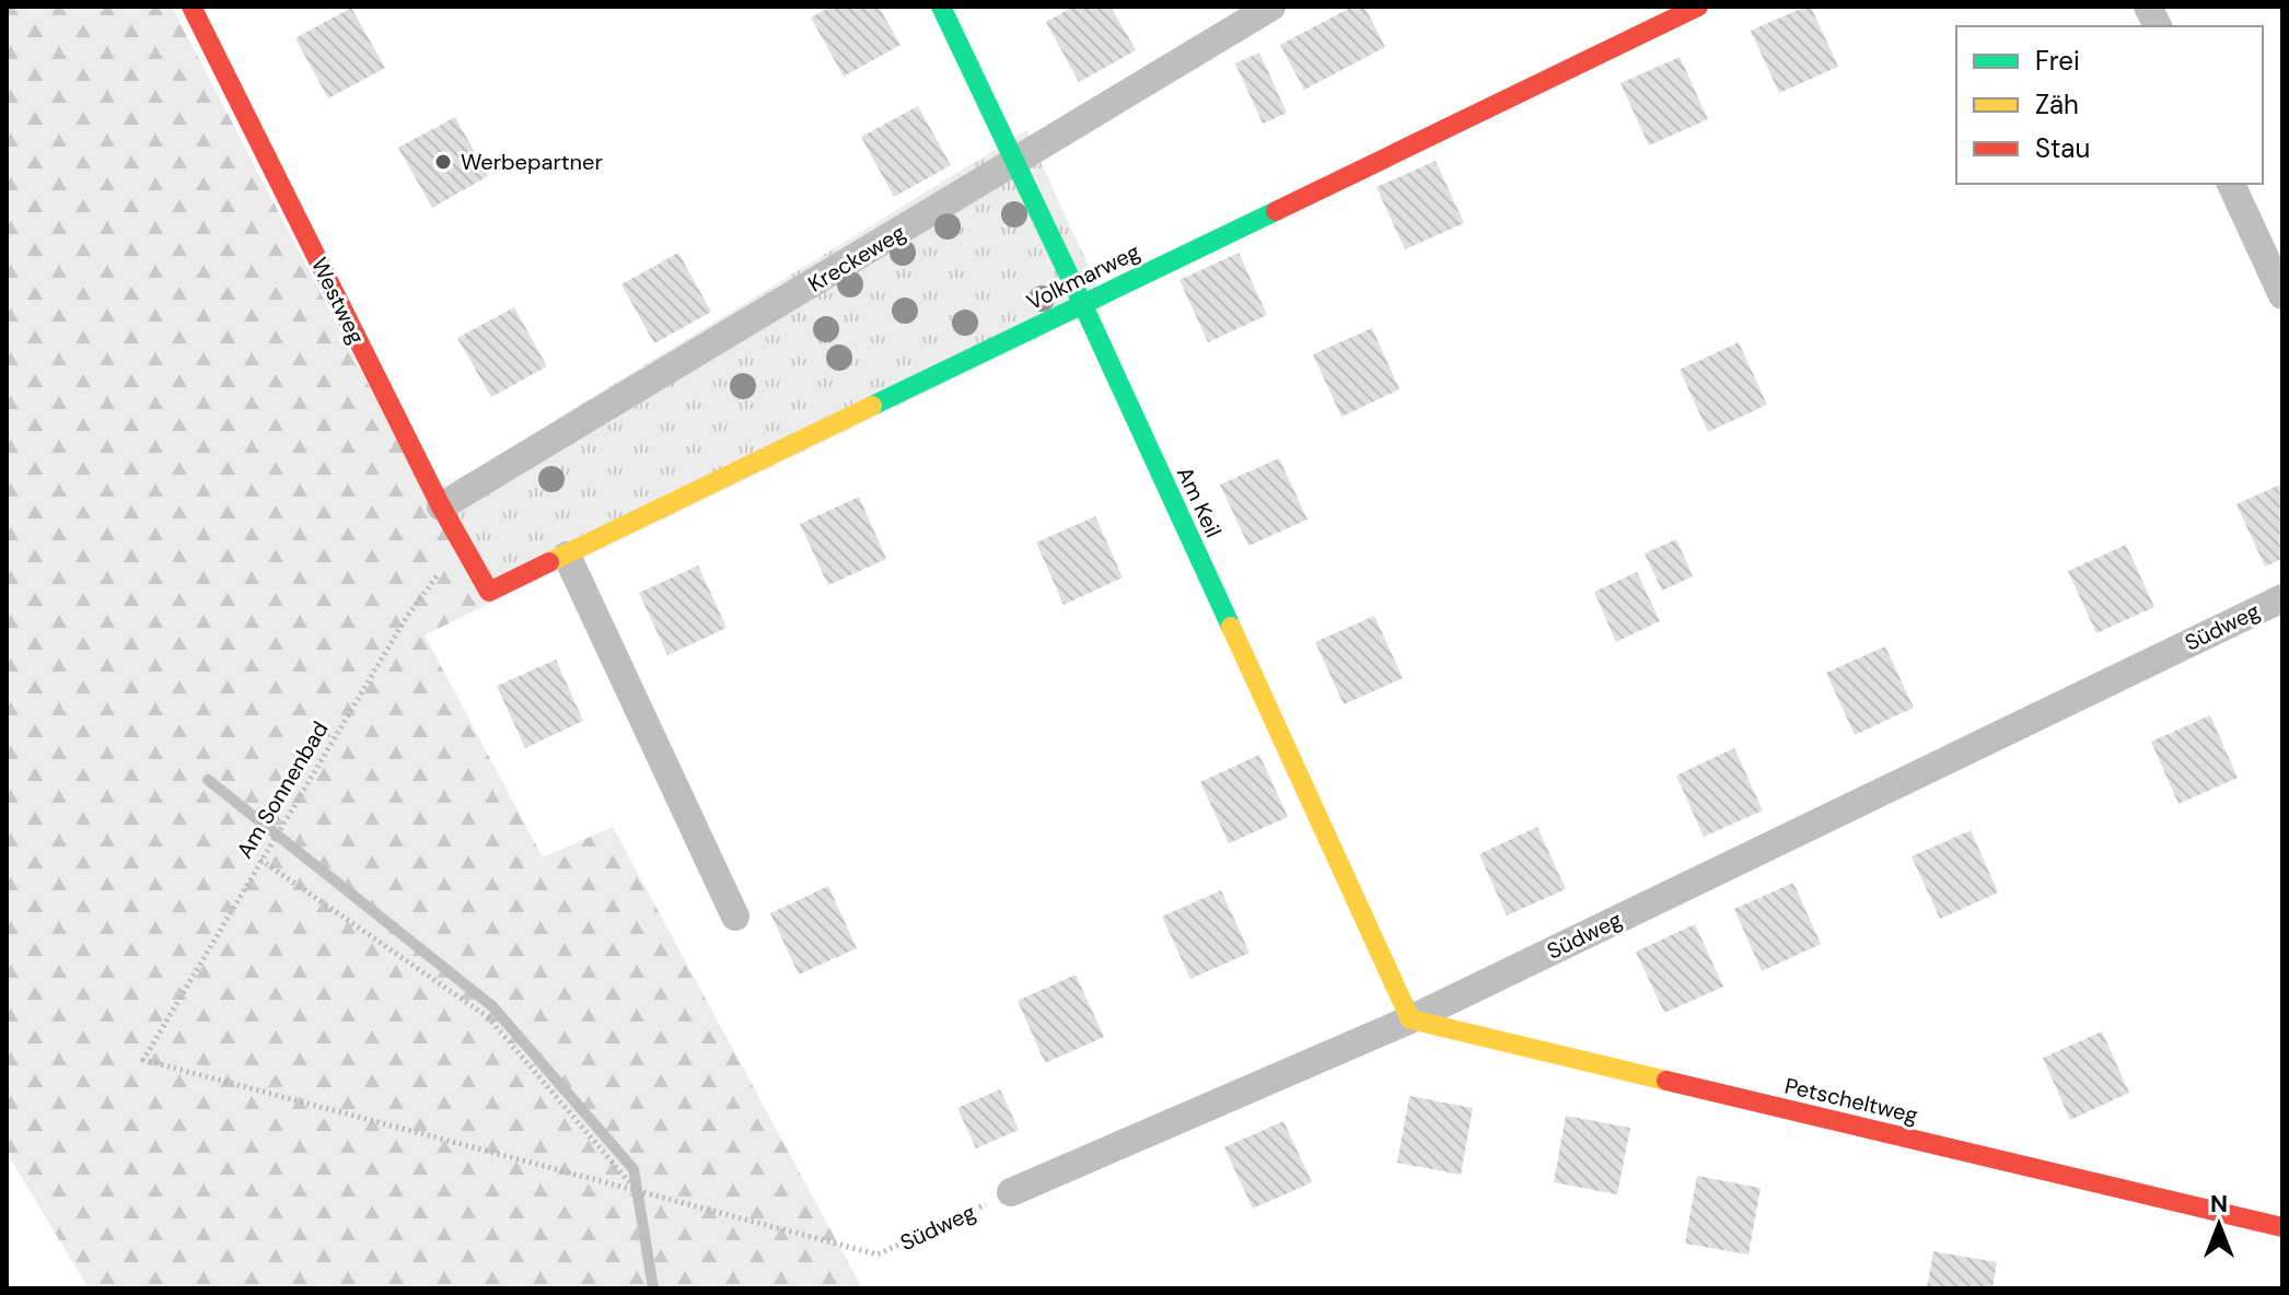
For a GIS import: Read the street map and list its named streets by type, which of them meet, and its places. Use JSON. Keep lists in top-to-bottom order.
{
  "streets": {
    "street": [
      "Kreckeweg",
      "Volkmarweg",
      "Westweg",
      "Am Keil",
      "Südweg",
      "Petscheltweg"
    ],
    "path": ["Am Sonnenbad"]
  },
  "crossings": [
    ["Kreckeweg", "Westweg"],
    ["Kreckeweg", "Am Keil"],
    ["Volkmarweg", "Westweg"],
    ["Volkmarweg", "Am Keil"],
    ["Westweg", "Am Sonnenbad"],
    ["Am Keil", "Südweg"],
    ["Am Keil", "Petscheltweg"],
    ["Südweg", "Am Sonnenbad"],
    ["Südweg", "Petscheltweg"]
  ],
  "places": ["Werbepartner"],
  "legend": ["Frei", "Zäh", "Stau"],
  "north": "top"
}
